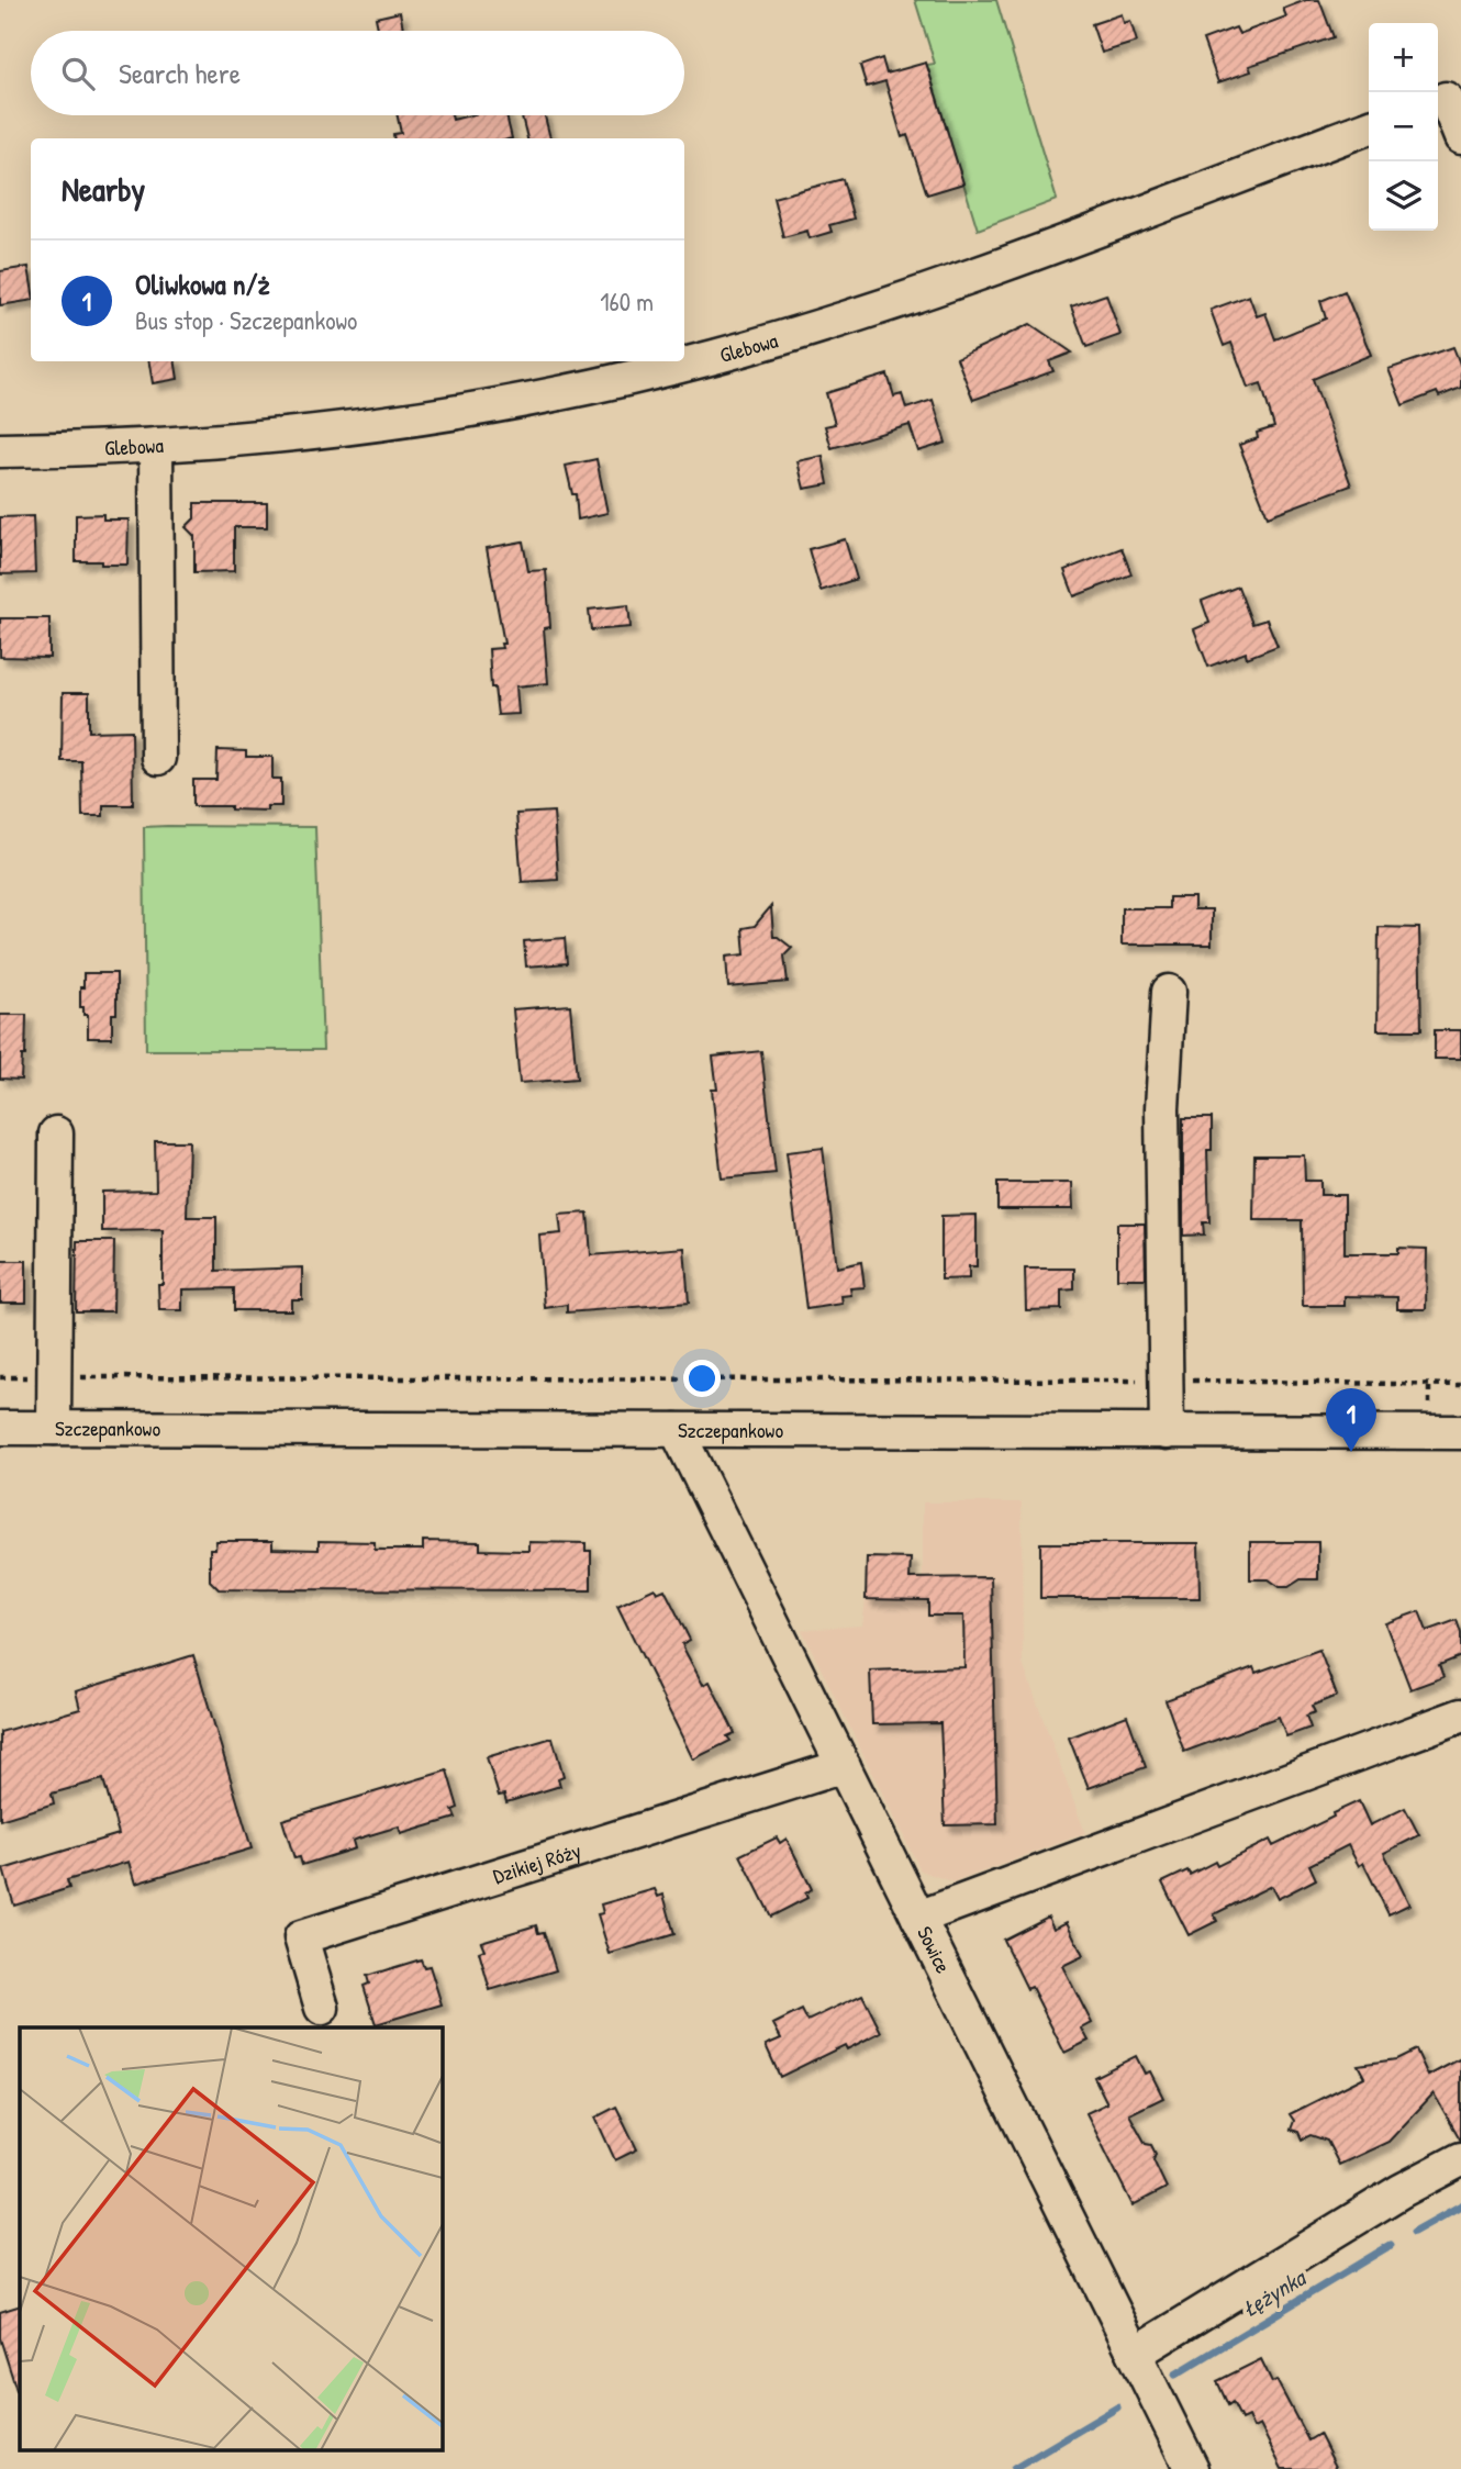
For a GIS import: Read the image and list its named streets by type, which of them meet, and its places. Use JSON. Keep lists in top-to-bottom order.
{
  "streets": {
    "street": [
      "Glebowa",
      "Szczepankowo",
      "Dzikiej Róży",
      "Sowice"
    ]
  },
  "crossings": [
    ["Szczepankowo", "Sowice"],
    ["Dzikiej Róży", "Sowice"]
  ],
  "water": ["Łężynka"],
  "page": {
    "map_buttons": ["+", "−"],
    "search": "Search here",
    "heading": "Nearby",
    "list": [
      {
        "mark": "1",
        "name": "Oliwkowa n/ż",
        "note": "Bus stop · Szczepankowo",
        "value": "160 m"
      }
    ],
    "pins": "1"
  }
}
